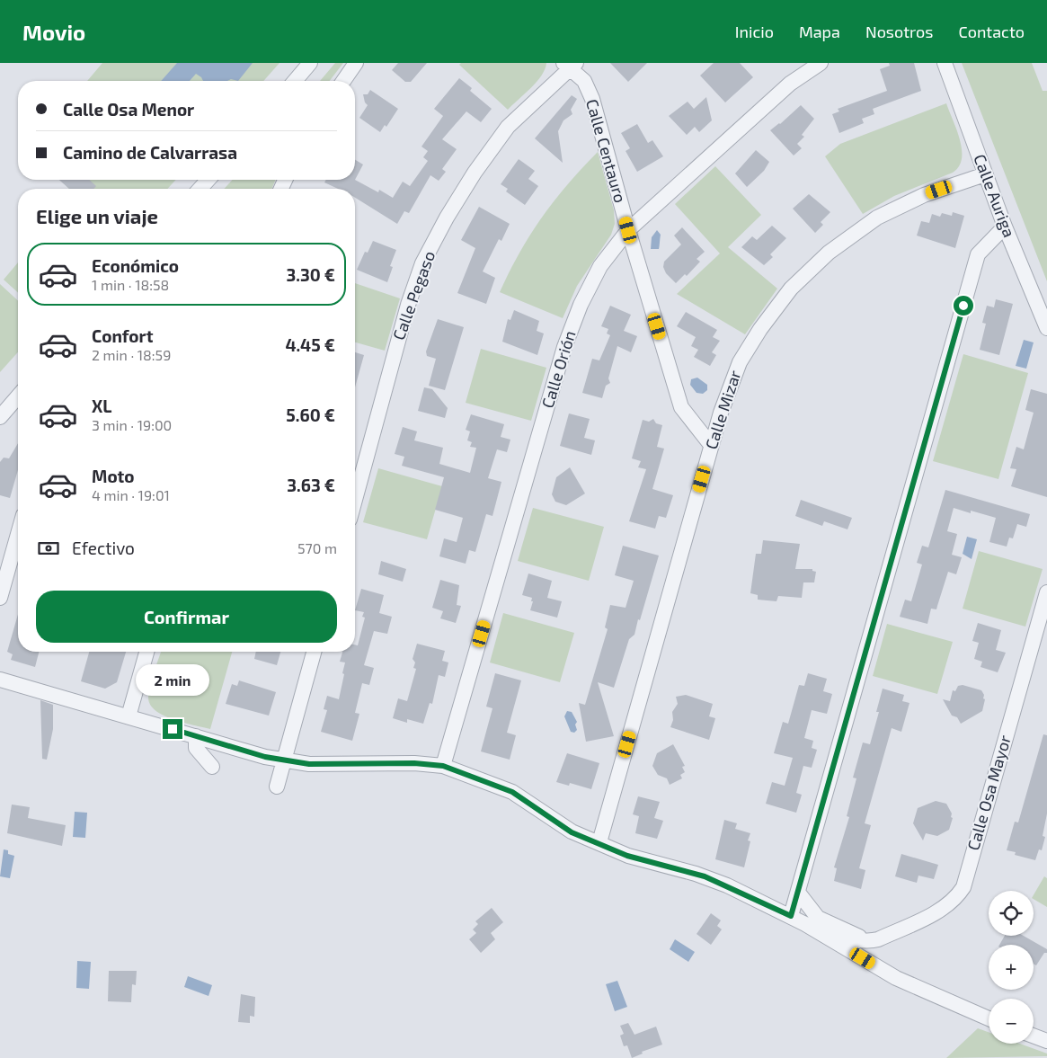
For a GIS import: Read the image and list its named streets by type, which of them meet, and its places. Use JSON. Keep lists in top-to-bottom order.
{
  "streets": {
    "street": [
      "Calle Centauro",
      "Calle Auriga",
      "Calle Pegaso",
      "Calle Orión",
      "Calle Mizar",
      "Calle Osa Mayor"
    ]
  },
  "crossings": [
    ["Calle Centauro", "Calle Pegaso"],
    ["Calle Centauro", "Calle Orión"],
    ["Calle Centauro", "Calle Mizar"],
    ["Calle Auriga", "Calle Mizar"]
  ],
  "page": {
    "header": "Movio",
    "nav": [
      "Inicio",
      "Mapa",
      "Nosotros",
      "Contacto"
    ],
    "banner": ["Calle Osa Menor", "Camino de Calvarrasa"],
    "heading": "Elige un viaje",
    "list": [
      {
        "name": "Económico",
        "note": "1 min · 18:58",
        "value": "3.30 €"
      },
      {
        "name": "Confort",
        "note": "2 min · 18:59",
        "value": "4.45 €"
      },
      {
        "name": "XL",
        "note": "3 min · 19:00",
        "value": "5.60 €"
      },
      {
        "name": "Moto",
        "note": "4 min · 19:01",
        "value": "3.63 €"
      }
    ],
    "pay": ["Efectivo", "570 m"],
    "buttons": "Confirmar",
    "bubble": "2 min",
    "map_buttons": ["+", "−"]
  }
}
